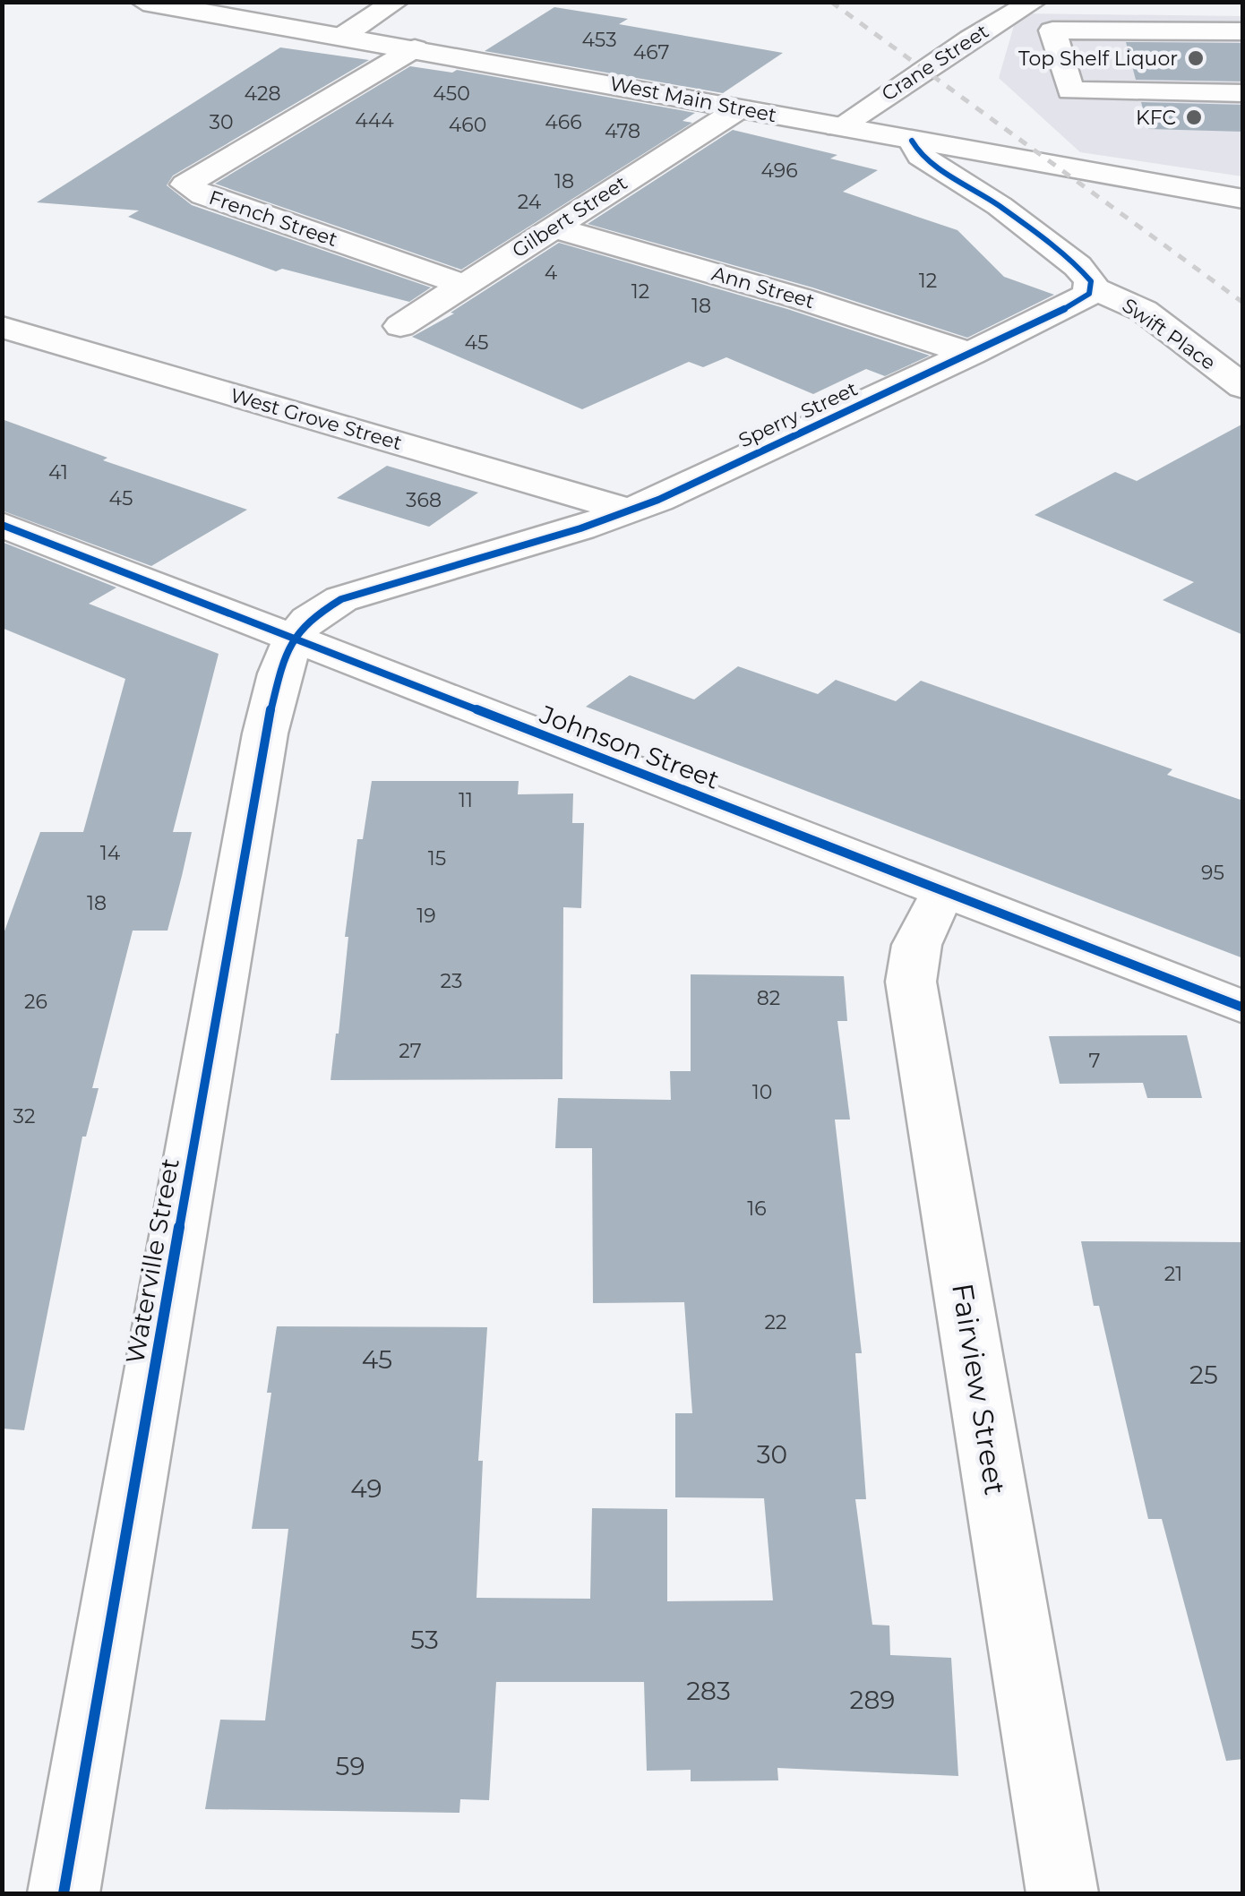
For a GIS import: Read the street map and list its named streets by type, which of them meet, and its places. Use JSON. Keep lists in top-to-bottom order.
{
  "streets": {
    "street": [
      "Crane Street",
      "West Main Street",
      "Gilbert Street",
      "French Street",
      "Ann Street",
      "Swift Place",
      "Sperry Street",
      "West Grove Street",
      "Johnson Street",
      "Waterville Street",
      "Fairview Street"
    ]
  },
  "crossings": [
    ["Crane Street", "West Main Street"],
    ["West Main Street", "Gilbert Street"],
    ["West Main Street", "French Street"],
    ["Gilbert Street", "French Street"],
    ["Gilbert Street", "Ann Street"],
    ["Ann Street", "Sperry Street"],
    ["Swift Place", "Sperry Street"],
    ["Sperry Street", "West Grove Street"],
    ["Sperry Street", "Johnson Street"],
    ["Sperry Street", "Waterville Street"],
    ["Johnson Street", "Waterville Street"],
    ["Johnson Street", "Fairview Street"]
  ],
  "places": ["Top Shelf Liquor", "KFC"],
  "house_numbers": [
    "453",
    "467",
    "428",
    "450",
    "444",
    "30",
    "466",
    "460",
    "478",
    "496",
    "18",
    "24",
    "4",
    "12",
    "12",
    "18",
    "45",
    "41",
    "45",
    "368",
    "11",
    "14",
    "15",
    "95",
    "18",
    "19",
    "23",
    "82",
    "26",
    "27",
    "7",
    "10",
    "32",
    "16",
    "21",
    "22",
    "45",
    "25",
    "30",
    "49",
    "53",
    "283",
    "289",
    "59"
  ]
}
